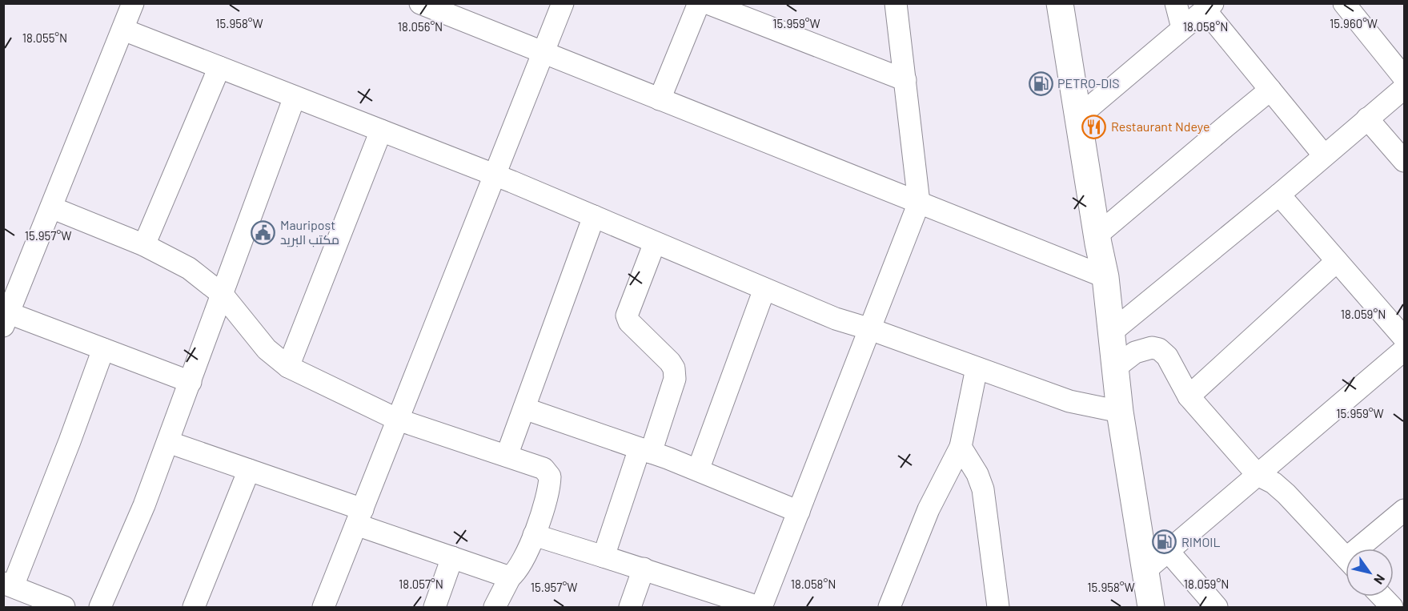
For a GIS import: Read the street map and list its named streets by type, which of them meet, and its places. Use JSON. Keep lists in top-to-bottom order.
{
  "places": {
    "fuel station": ["PETRO-DIS", "RIMOIL"],
    "restaurant": ["Restaurant Ndeye"],
    "public building": ["Mauripost مكتب البريد"]
  },
  "north": "bottom right",
  "coordinates": [
    "15.960°W",
    "15.959°W",
    "15.958°W",
    "18.058°N",
    "18.056°N",
    "18.055°N",
    "15.957°W",
    "18.059°N",
    "18.057°N"
  ]
}
